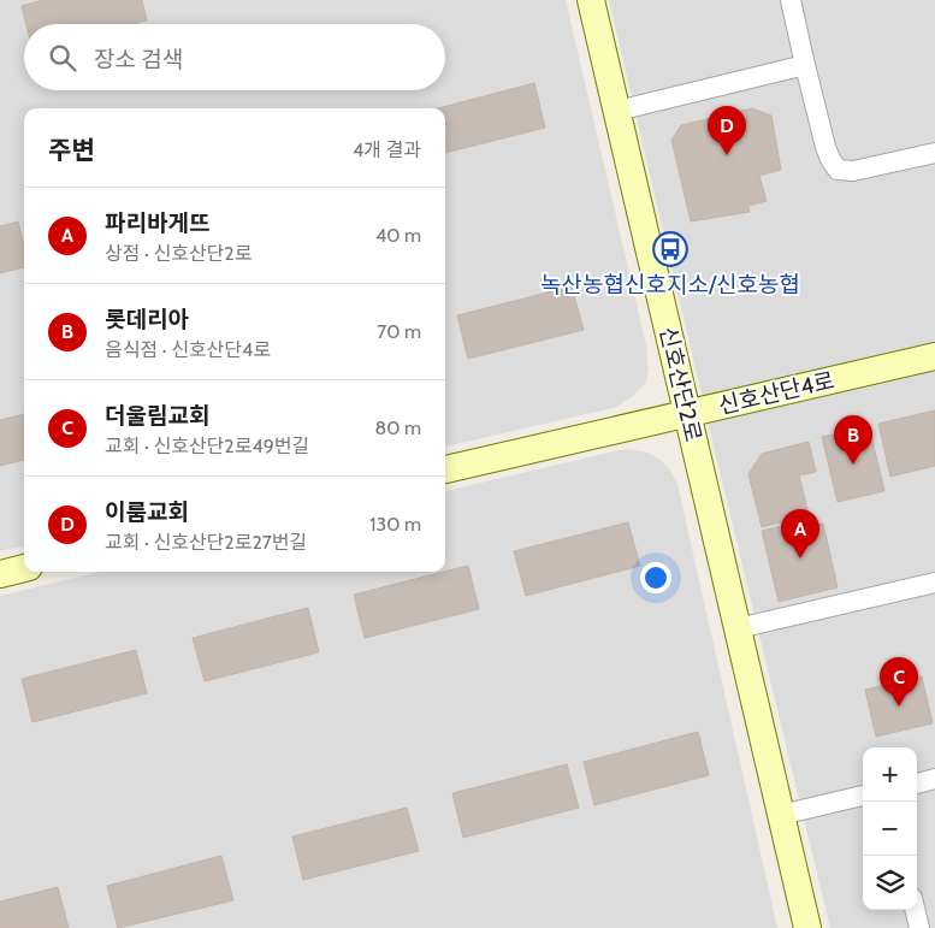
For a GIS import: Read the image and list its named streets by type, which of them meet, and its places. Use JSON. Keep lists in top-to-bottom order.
{
  "streets": {
    "main road": ["신호산단2로", "신호산단4로"]
  },
  "crossings": [
    ["신호산단2로", "신호산단4로"]
  ],
  "places": {
    "bus stop": ["녹산농협신호지소/신호농협"]
  },
  "page": {
    "search": "장소 검색",
    "pins": [
      "D",
      "B",
      "A",
      "C"
    ],
    "heading": ["주변", "4개 결과"],
    "list": [
      {
        "mark": "A",
        "name": "파리바게뜨",
        "note": "상점 · 신호산단2로",
        "value": "40 m"
      },
      {
        "mark": "B",
        "name": "롯데리아",
        "note": "음식점 · 신호산단4로",
        "value": "70 m"
      },
      {
        "mark": "C",
        "name": "더울림교회",
        "note": "교회 · 신호산단2로49번길",
        "value": "80 m"
      },
      {
        "mark": "D",
        "name": "이룸교회",
        "note": "교회 · 신호산단2로27번길",
        "value": "130 m"
      }
    ],
    "map_buttons": ["+", "−"]
  }
}
